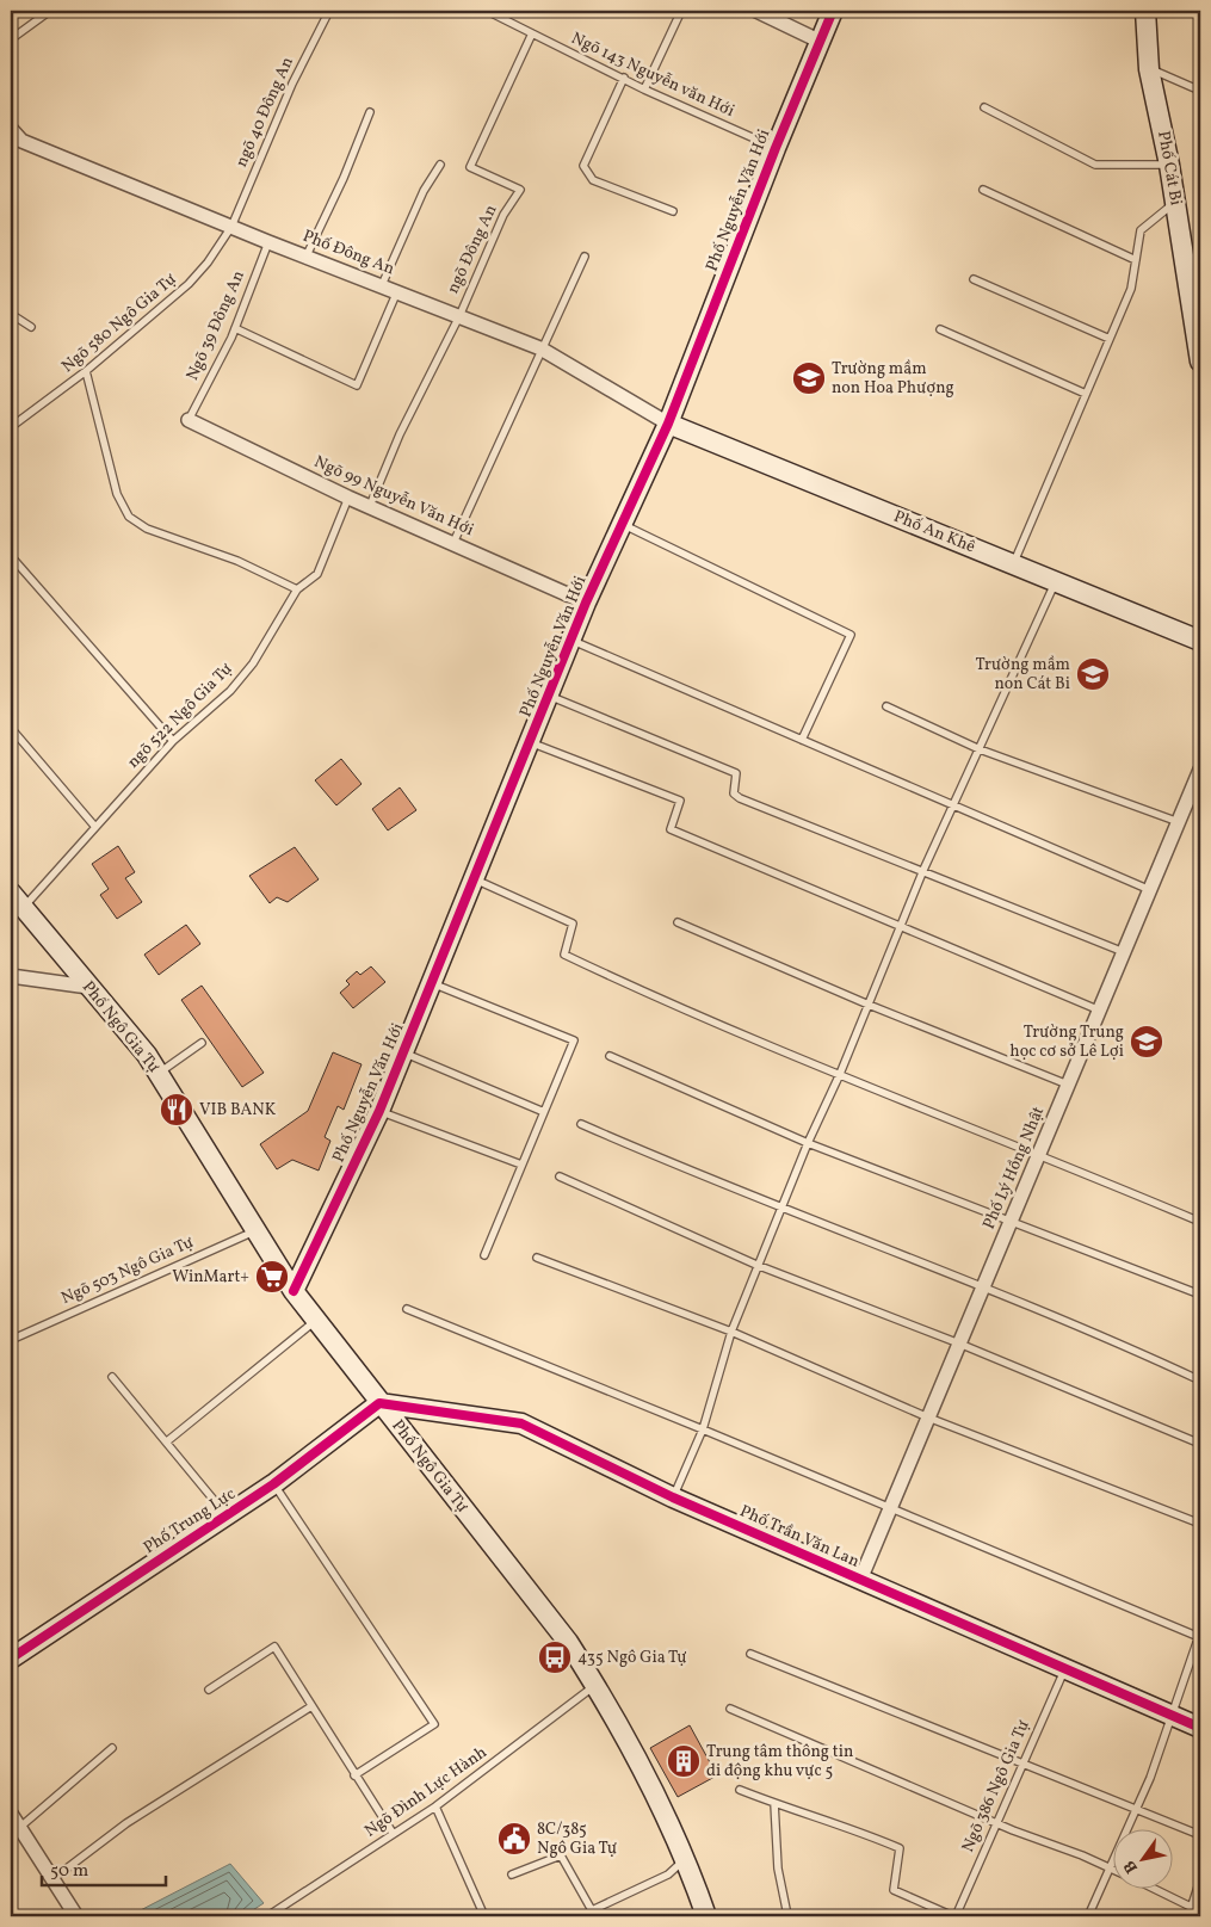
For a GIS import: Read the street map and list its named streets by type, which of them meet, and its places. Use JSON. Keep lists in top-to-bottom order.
{
  "streets": {
    "street": [
      "Phố Cát Bi",
      "Phố Nguyễn Văn Hới",
      "Phố Đông An",
      "Ngõ 99 Nguyễn Văn Hới",
      "Phố An Khê",
      "Phố Ngô Gia Tự",
      "Phố Lý Hồng Nhật",
      "Phố Trung Lực",
      "Phố Trần Văn Lan"
    ],
    "lane": [
      "Ngõ 143 Nguyễn văn Hới",
      "ngõ 40 Đông An",
      "ngõ Đông An",
      "Ngõ 580 Ngô Gia Tự",
      "Ngõ 39 Đông An",
      "ngõ 522 Ngô Gia Tự",
      "Ngõ 503 Ngô Gia Tự",
      "Ngõ 386 Ngô Gia Tự",
      "Ngõ Đình Lực Hành"
    ]
  },
  "crossings": [
    ["Ngõ 143 Nguyễn văn Hới", "Phố Nguyễn Văn Hới"],
    ["Ngõ 143 Nguyễn văn Hới", "ngõ Đông An"],
    ["ngõ 40 Đông An", "Phố Đông An"],
    ["ngõ 40 Đông An", "Ngõ 580 Ngô Gia Tự"],
    ["Phố Nguyễn Văn Hới", "Phố Đông An"],
    ["Phố Nguyễn Văn Hới", "Ngõ 99 Nguyễn Văn Hới"],
    ["Phố Nguyễn Văn Hới", "Phố An Khê"],
    ["Phố Nguyễn Văn Hới", "Phố Ngô Gia Tự"],
    ["ngõ Đông An", "Phố Đông An"],
    ["ngõ Đông An", "Ngõ 99 Nguyễn Văn Hới"],
    ["Phố Đông An", "Ngõ 580 Ngô Gia Tự"],
    ["Phố Đông An", "Ngõ 39 Đông An"],
    ["Phố Đông An", "Phố An Khê"],
    ["Ngõ 39 Đông An", "Ngõ 99 Nguyễn Văn Hới"],
    ["Ngõ 99 Nguyễn Văn Hới", "ngõ 522 Ngô Gia Tự"],
    ["ngõ 522 Ngô Gia Tự", "Phố Ngô Gia Tự"],
    ["Phố Ngô Gia Tự", "Ngõ 503 Ngô Gia Tự"],
    ["Phố Ngô Gia Tự", "Phố Trung Lực"],
    ["Phố Ngô Gia Tự", "Phố Trần Văn Lan"],
    ["Phố Ngô Gia Tự", "Ngõ Đình Lực Hành"],
    ["Phố Lý Hồng Nhật", "Phố Trần Văn Lan"],
    ["Phố Trung Lực", "Phố Trần Văn Lan"],
    ["Phố Trần Văn Lan", "Ngõ 386 Ngô Gia Tự"]
  ],
  "places": {
    "school or university": ["Trường mầm non Hoa Phượng", "Trường mầm non Cát Bi", "Trường Trung học cơ sở Lê Lợi"],
    "restaurant": ["VIB BANK"],
    "supermarket": ["WinMart+"],
    "bus stop": ["435 Ngô Gia Tự"],
    "building": ["Trung tâm thông tin di động khu vực 5"],
    "public building": ["8C/385 Ngô Gia Tự"]
  },
  "scale_bar": "50 m",
  "north": "bottom left"
}
